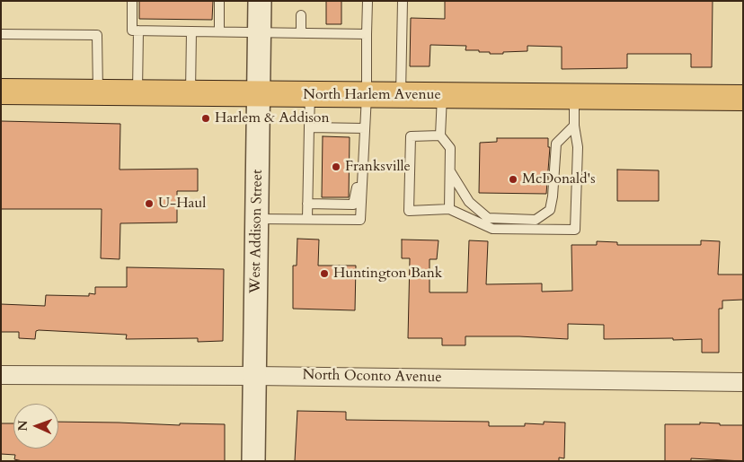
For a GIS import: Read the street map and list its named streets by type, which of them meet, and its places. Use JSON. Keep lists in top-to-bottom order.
{
  "streets": {
    "main road": ["North Harlem Avenue"],
    "street": ["West Addison Street", "North Oconto Avenue"]
  },
  "crossings": [
    ["North Harlem Avenue", "West Addison Street"],
    ["West Addison Street", "North Oconto Avenue"]
  ],
  "places": [
    "Harlem & Addison",
    "Franksville",
    "McDonald's",
    "U-Haul",
    "Huntington Bank"
  ],
  "north": "left"
}
